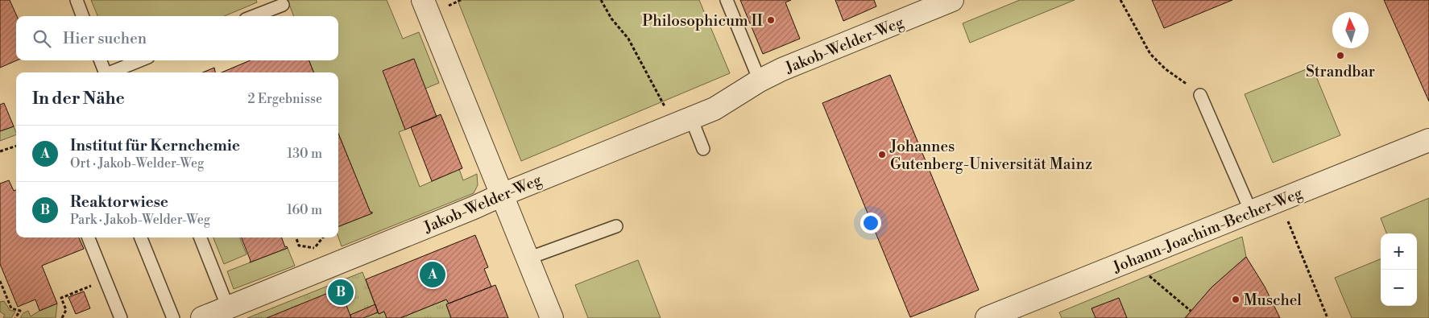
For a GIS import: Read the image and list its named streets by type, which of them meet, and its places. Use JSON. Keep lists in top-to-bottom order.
{
  "streets": {
    "street": ["Jakob-Welder-Weg", "Johann-Joachim-Becher-Weg"]
  },
  "places": [
    "Philosophicum II",
    "Strandbar",
    "Johannes Gutenberg-Universität Mainz",
    "Muschel"
  ],
  "north": "top",
  "page": {
    "search": "Hier suchen",
    "heading": ["In der Nähe", "2 Ergebnisse"],
    "list": [
      {
        "mark": "A",
        "name": "Institut für Kernchemie",
        "note": "Ort · Jakob-Welder-Weg",
        "value": "130 m"
      },
      {
        "mark": "B",
        "name": "Reaktorwiese",
        "note": "Park · Jakob-Welder-Weg",
        "value": "160 m"
      }
    ],
    "map_buttons": ["+", "−"],
    "pins": ["A", "B"]
  }
}
